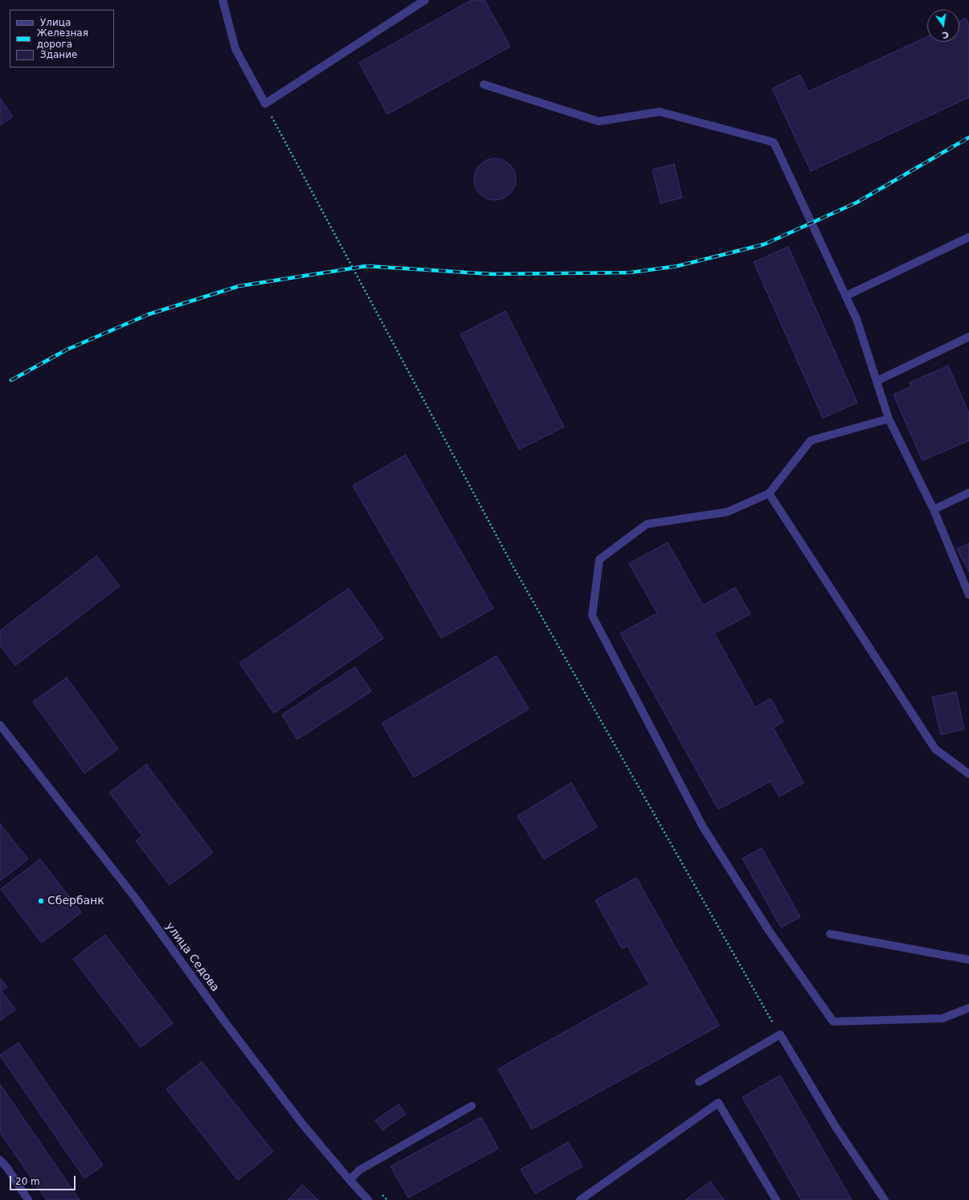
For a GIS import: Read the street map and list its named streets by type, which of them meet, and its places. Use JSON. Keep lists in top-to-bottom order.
{
  "streets": {
    "street": ["улица Седова"]
  },
  "places": ["Сбербанк"],
  "legend": ["Улица", "Железная дорога", "Здание"],
  "scale_bar": "20 m",
  "north": "bottom"
}
